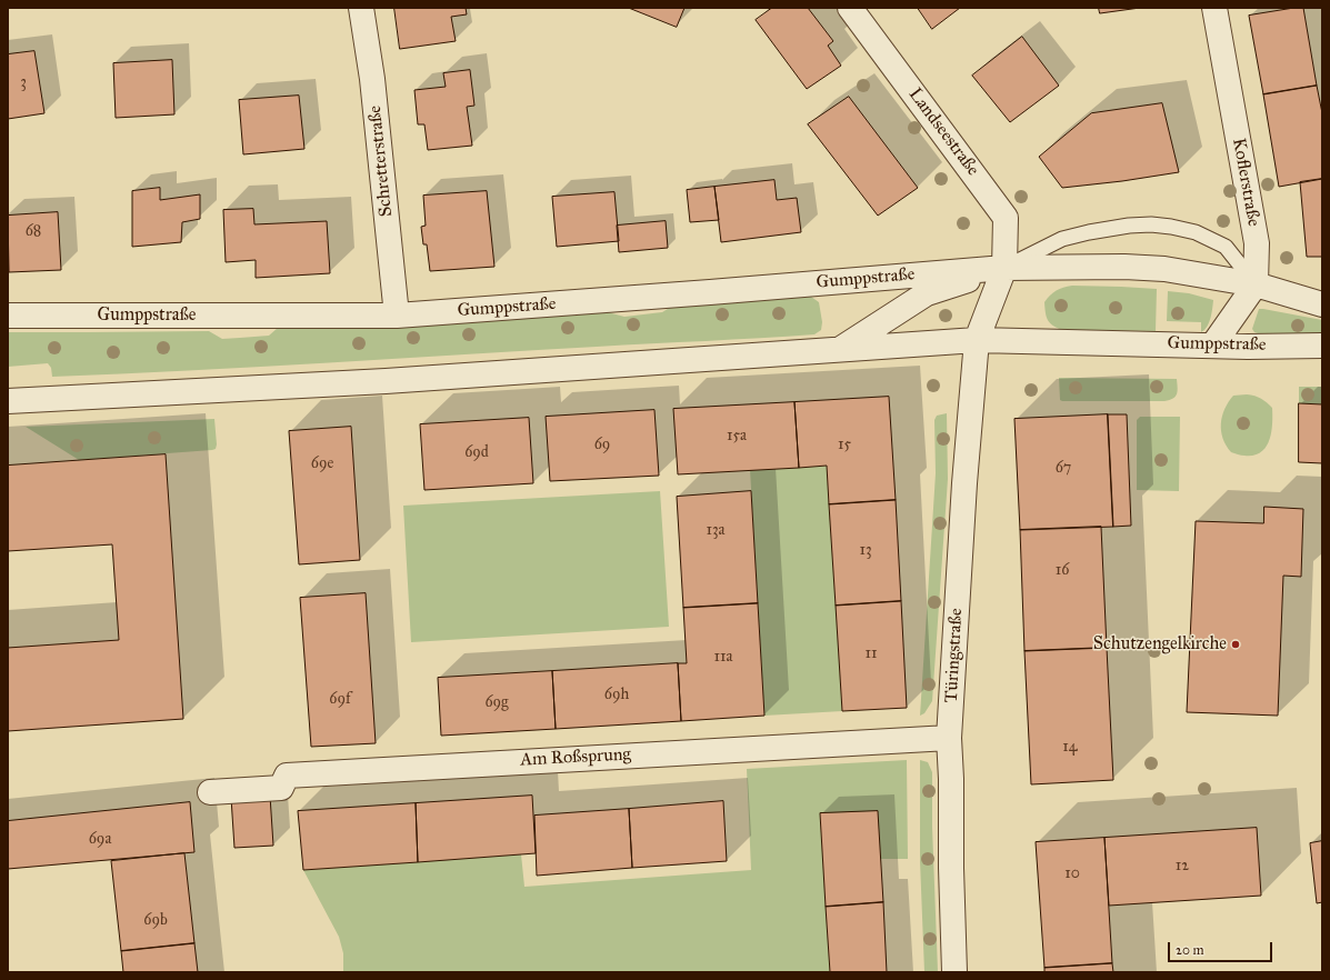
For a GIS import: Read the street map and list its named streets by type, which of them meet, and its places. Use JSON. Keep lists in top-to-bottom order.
{
  "streets": {
    "street": [
      "Landseestraße",
      "Schretterstraße",
      "Koflerstraße",
      "Gumppstraße",
      "Türingstraße",
      "Am Roßsprung"
    ]
  },
  "crossings": [
    ["Landseestraße", "Gumppstraße"],
    ["Schretterstraße", "Gumppstraße"],
    ["Koflerstraße", "Gumppstraße"],
    ["Gumppstraße", "Türingstraße"],
    ["Türingstraße", "Am Roßsprung"]
  ],
  "places": ["Schutzengelkirche"],
  "house_numbers": [
    "3",
    "68",
    "15a",
    "69",
    "15",
    "69d",
    "69e",
    "67",
    "13a",
    "13",
    "16",
    "11",
    "11a",
    "69h",
    "69f",
    "69g",
    "14",
    "69a",
    "12",
    "10",
    "69b"
  ],
  "scale_bar": "20 m"
}
